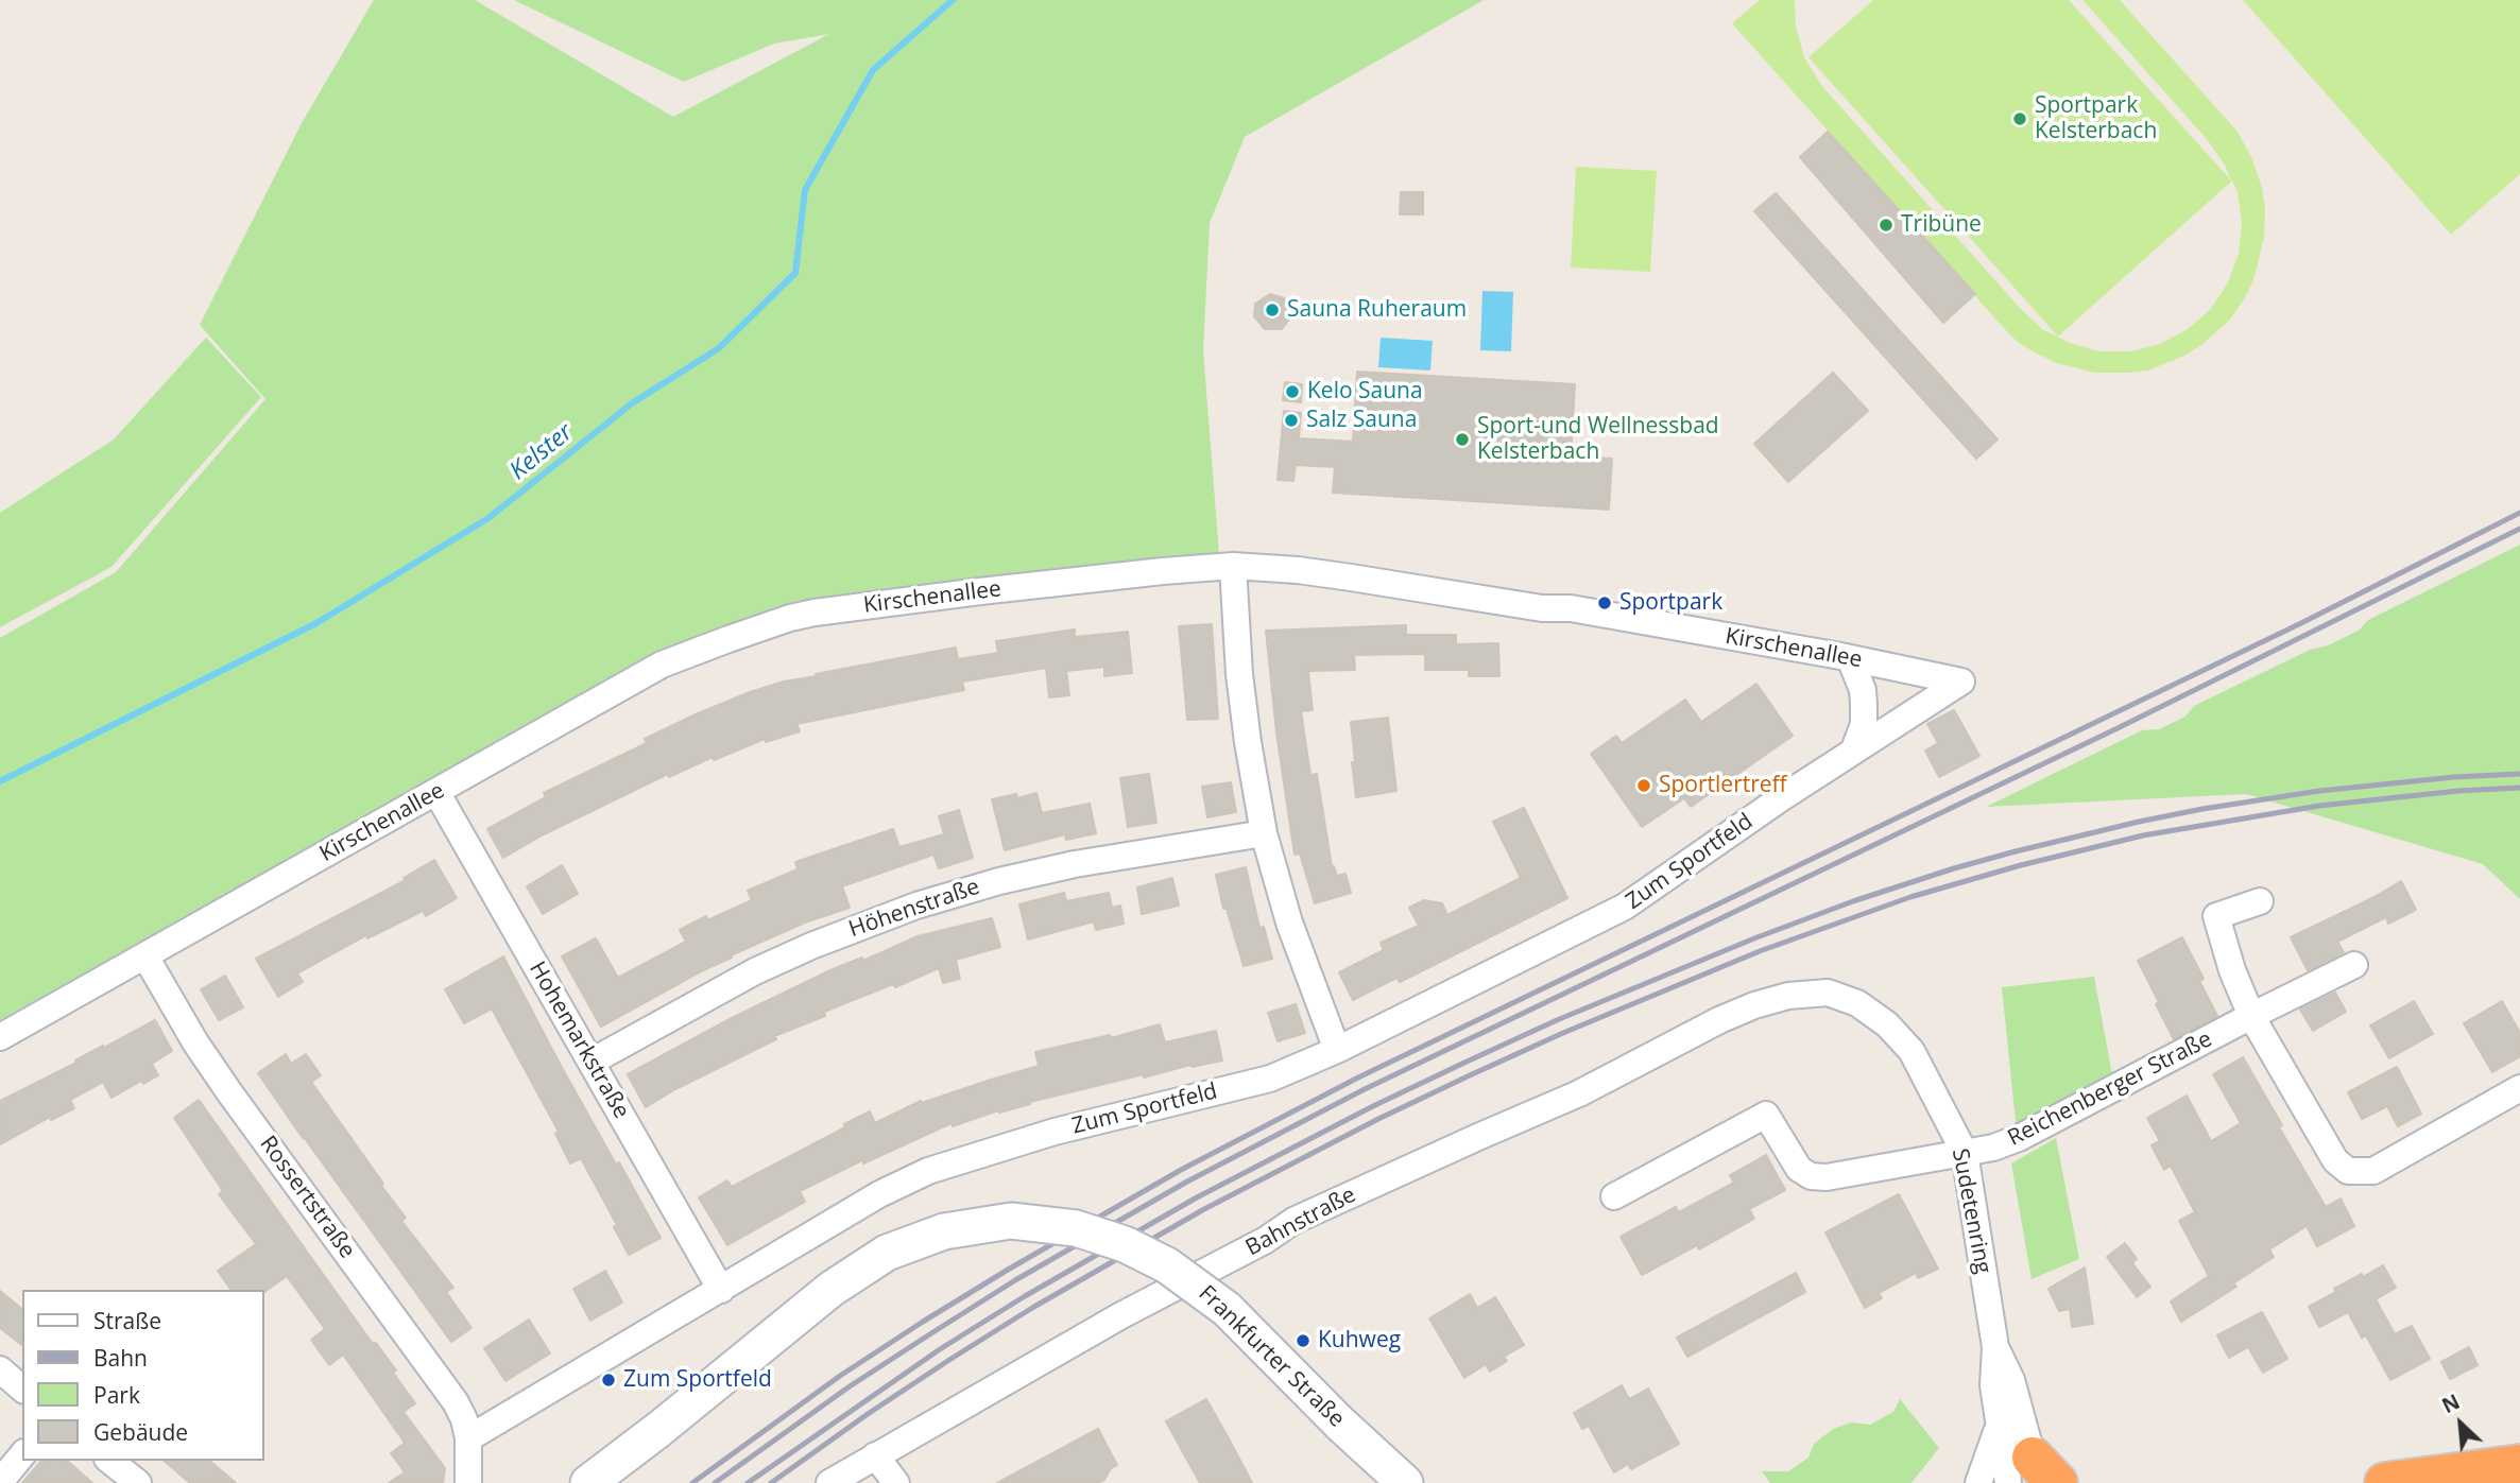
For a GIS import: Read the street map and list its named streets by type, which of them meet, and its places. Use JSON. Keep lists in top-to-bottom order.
{
  "streets": {
    "street": [
      "Kirschenallee",
      "Zum Sportfeld",
      "Höhenstraße",
      "Hohemarkstraße",
      "Reichenberger Straße",
      "Rossertstraße",
      "Sudetenring",
      "Bahnstraße",
      "Frankfurter Straße"
    ]
  },
  "crossings": [
    ["Kirschenallee", "Zum Sportfeld"],
    ["Kirschenallee", "Hohemarkstraße"],
    ["Kirschenallee", "Rossertstraße"],
    ["Zum Sportfeld", "Hohemarkstraße"],
    ["Zum Sportfeld", "Rossertstraße"],
    ["Höhenstraße", "Hohemarkstraße"],
    ["Reichenberger Straße", "Sudetenring"],
    ["Sudetenring", "Bahnstraße"]
  ],
  "water": ["Kelster"],
  "places": [
    "Sportpark Kelsterbach",
    "Tribüne",
    "Sauna Ruheraum",
    "Kelo Sauna",
    "Salz Sauna",
    "Sport-und Wellnessbad Kelsterbach",
    "Sportpark",
    "Sportlertreff",
    "Kuhweg",
    "Zum Sportfeld"
  ],
  "legend": [
    "Straße",
    "Bahn",
    "Park",
    "Gebäude"
  ],
  "north": "top left"
}
